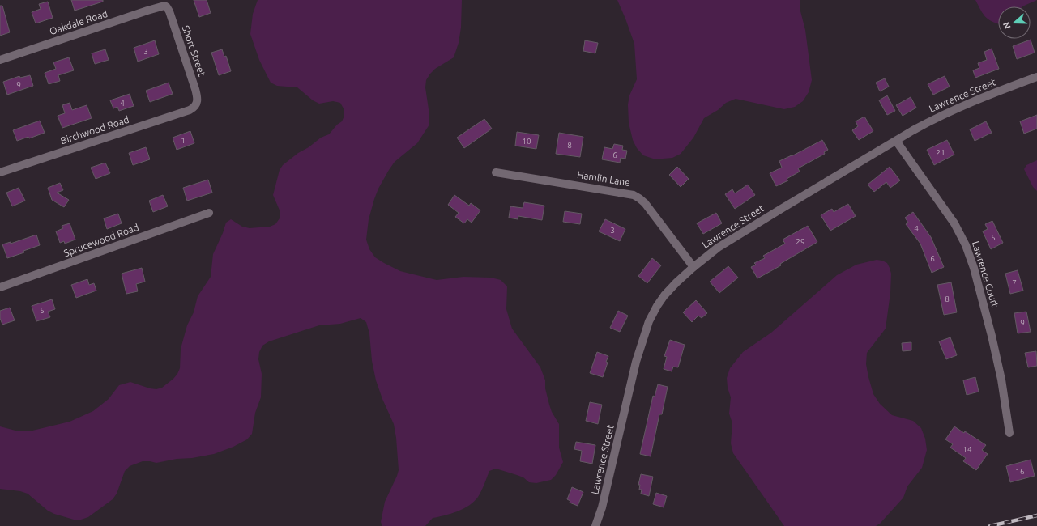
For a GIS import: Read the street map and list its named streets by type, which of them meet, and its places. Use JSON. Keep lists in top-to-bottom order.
{
  "streets": {
    "street": [
      "Oakdale Road",
      "Short Street",
      "Lawrence Street",
      "Birchwood Road",
      "Hamlin Lane",
      "Sprucewood Road",
      "Lawrence Court"
    ]
  },
  "crossings": [
    ["Oakdale Road", "Short Street"],
    ["Short Street", "Birchwood Road"],
    ["Lawrence Street", "Hamlin Lane"],
    ["Lawrence Street", "Lawrence Court"]
  ],
  "house_numbers": [
    "3",
    "9",
    "4",
    "1",
    "10",
    "8",
    "21",
    "6",
    "4",
    "3",
    "5",
    "29",
    "6",
    "7",
    "8",
    "5",
    "9",
    "14",
    "16"
  ],
  "north": "left"
}
